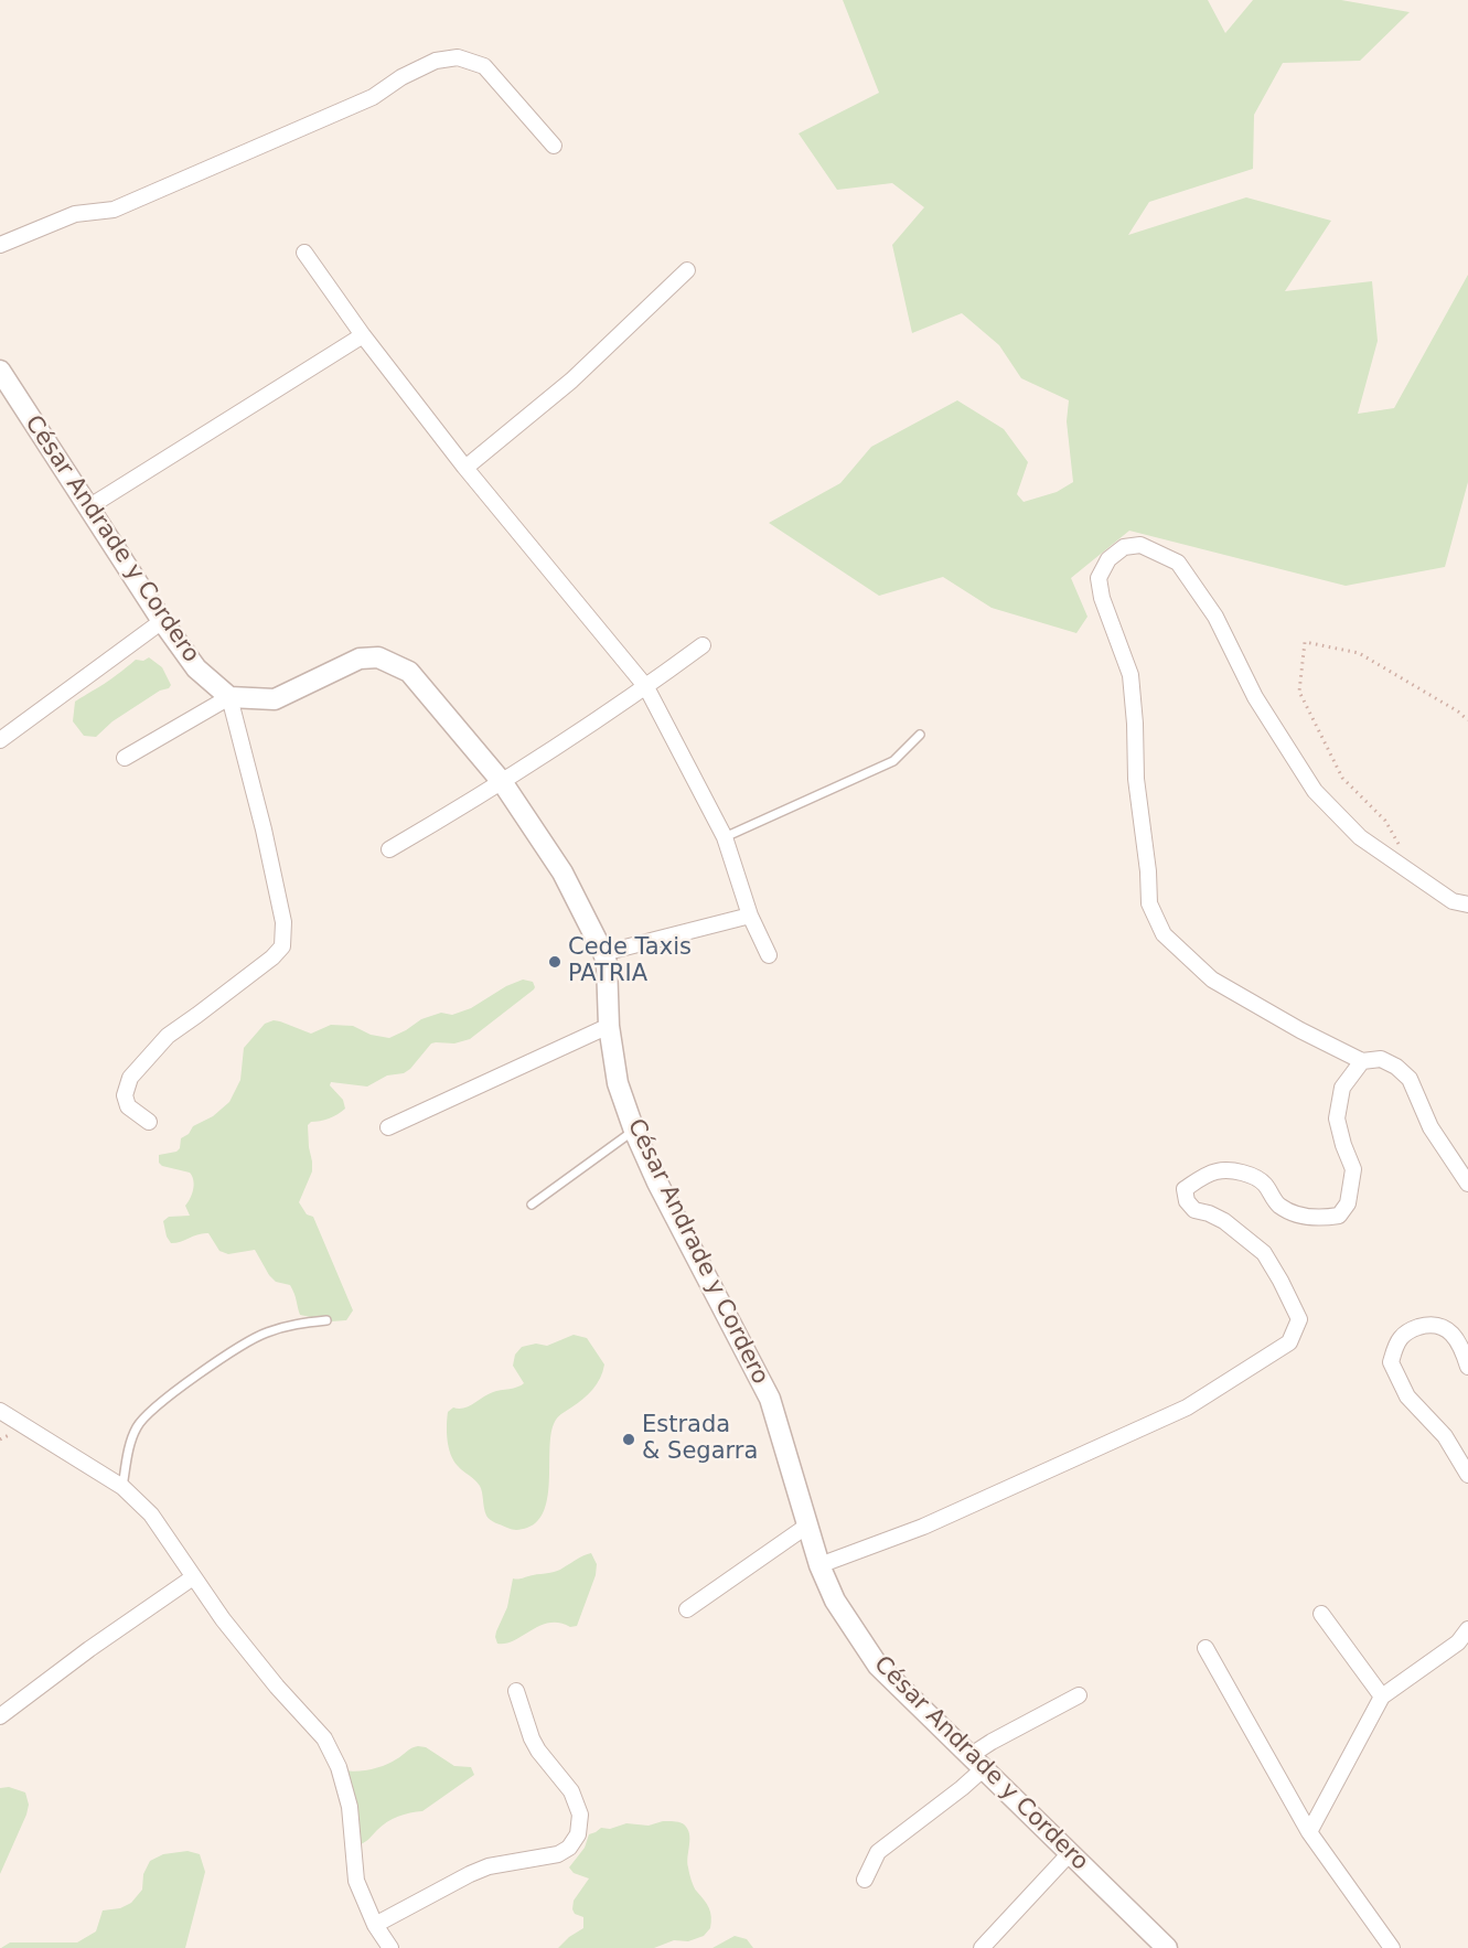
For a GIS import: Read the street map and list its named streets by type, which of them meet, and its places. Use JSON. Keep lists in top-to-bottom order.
{
  "streets": {
    "street": ["César Andrade y Cordero"]
  },
  "places": ["Cede Taxis PATRIA", "Estrada & Segarra"]
}
